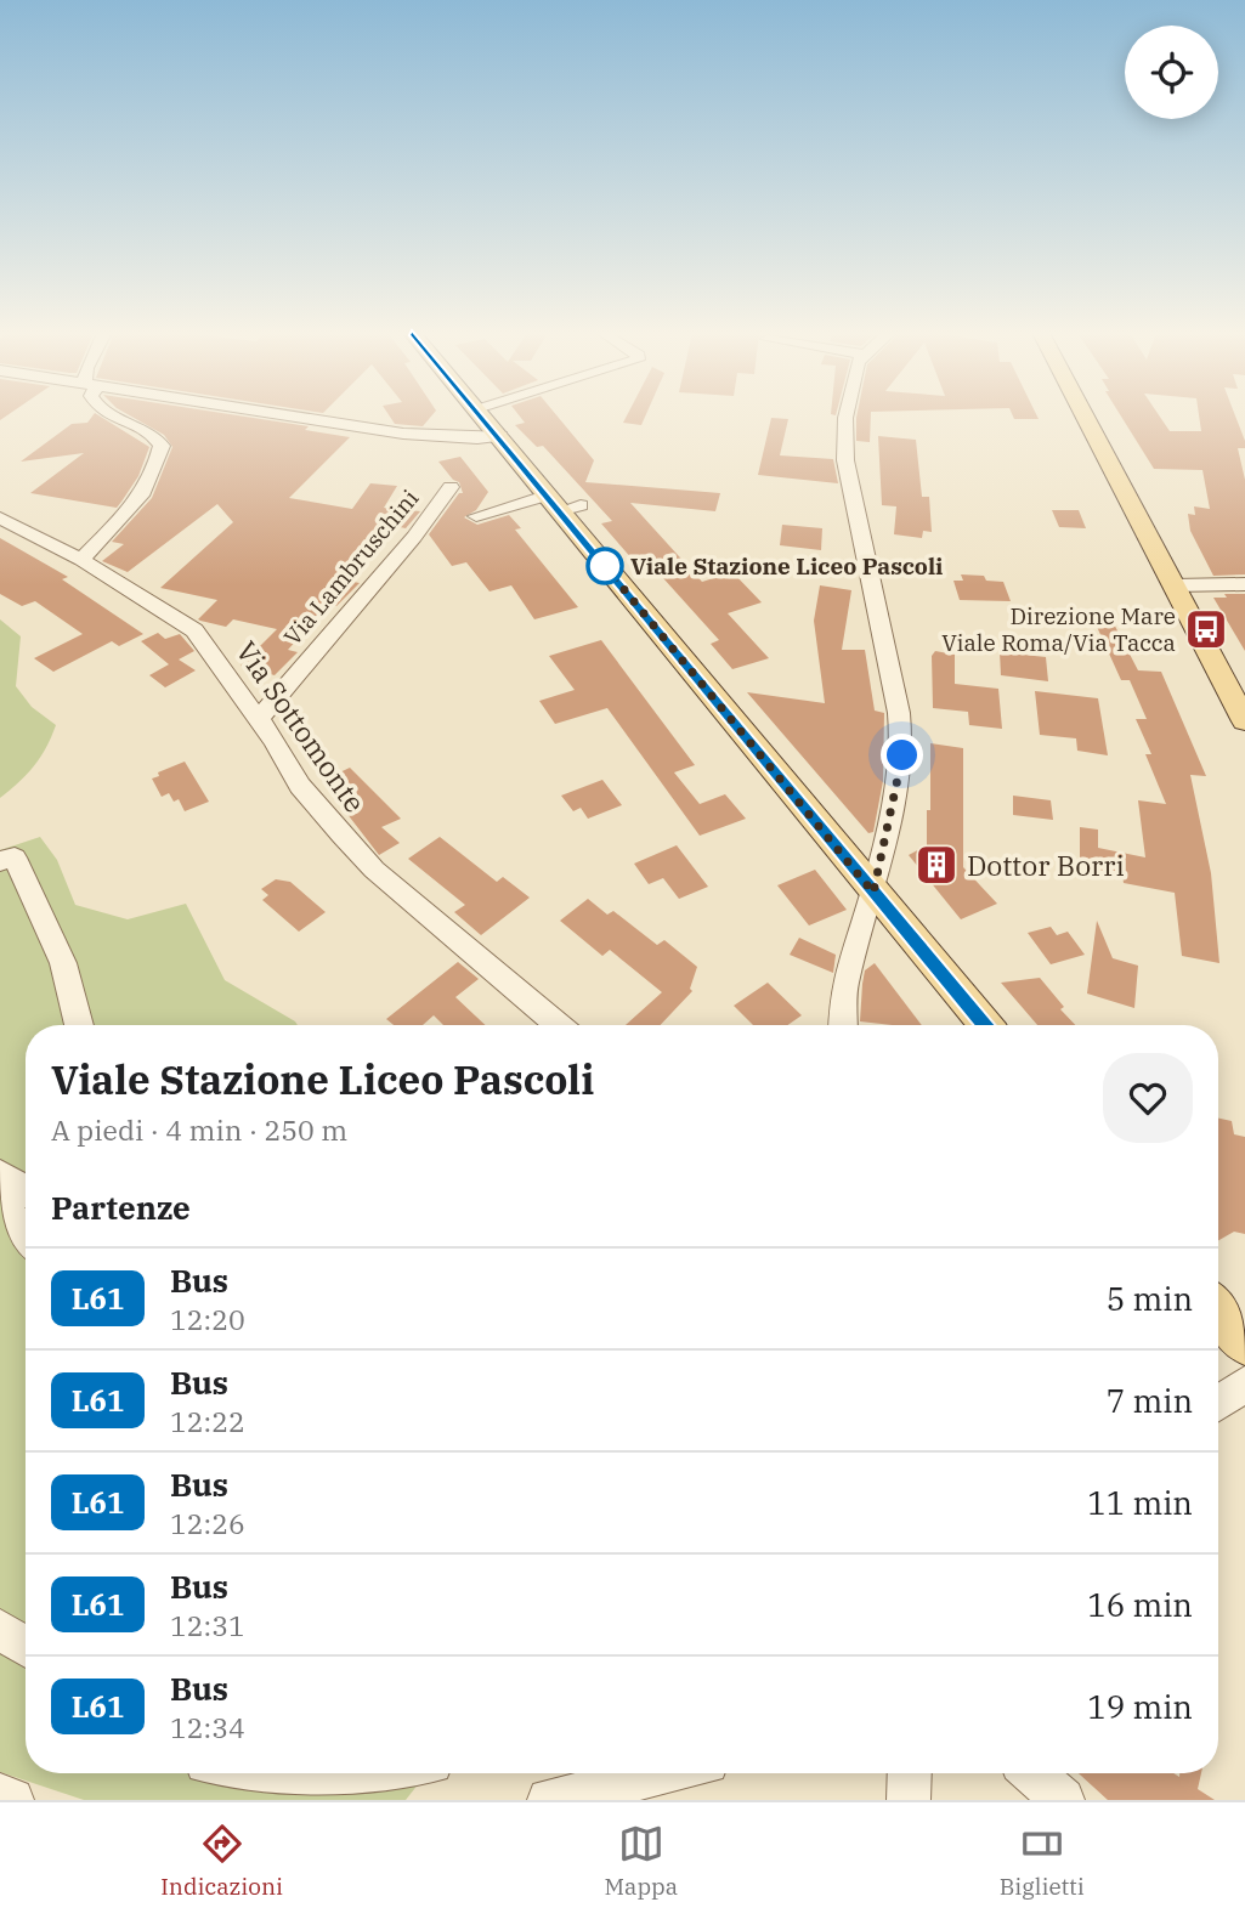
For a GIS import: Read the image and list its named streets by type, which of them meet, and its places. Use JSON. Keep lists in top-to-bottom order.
{
  "streets": {
    "street": ["Via Lambruschini", "Via Sottomonte"]
  },
  "crossings": [
    ["Via Lambruschini", "Via Sottomonte"]
  ],
  "places": {
    "other": ["Viale Stazione Liceo Pascoli"],
    "bus stop": ["Direzione Mare Viale Roma/Via Tacca"],
    "building": ["Dottor Borri"]
  },
  "lines": ["bus line L61"],
  "page": {
    "heading": [
      ["Viale Stazione Liceo Pascoli", "A piedi · 4 min · 250 m"],
      "Partenze"
    ],
    "list": [
      {
        "mark": "L61",
        "name": "Bus",
        "note": "12:20",
        "value": "5 min"
      },
      {
        "mark": "L61",
        "name": "Bus",
        "note": "12:22",
        "value": "7 min"
      },
      {
        "mark": "L61",
        "name": "Bus",
        "note": "12:26",
        "value": "11 min"
      },
      {
        "mark": "L61",
        "name": "Bus",
        "note": "12:31",
        "value": "16 min"
      },
      {
        "mark": "L61",
        "name": "Bus",
        "note": "12:34",
        "value": "19 min"
      }
    ],
    "tabs": ["Indicazioni", "Mappa", "Biglietti"]
  }
}
